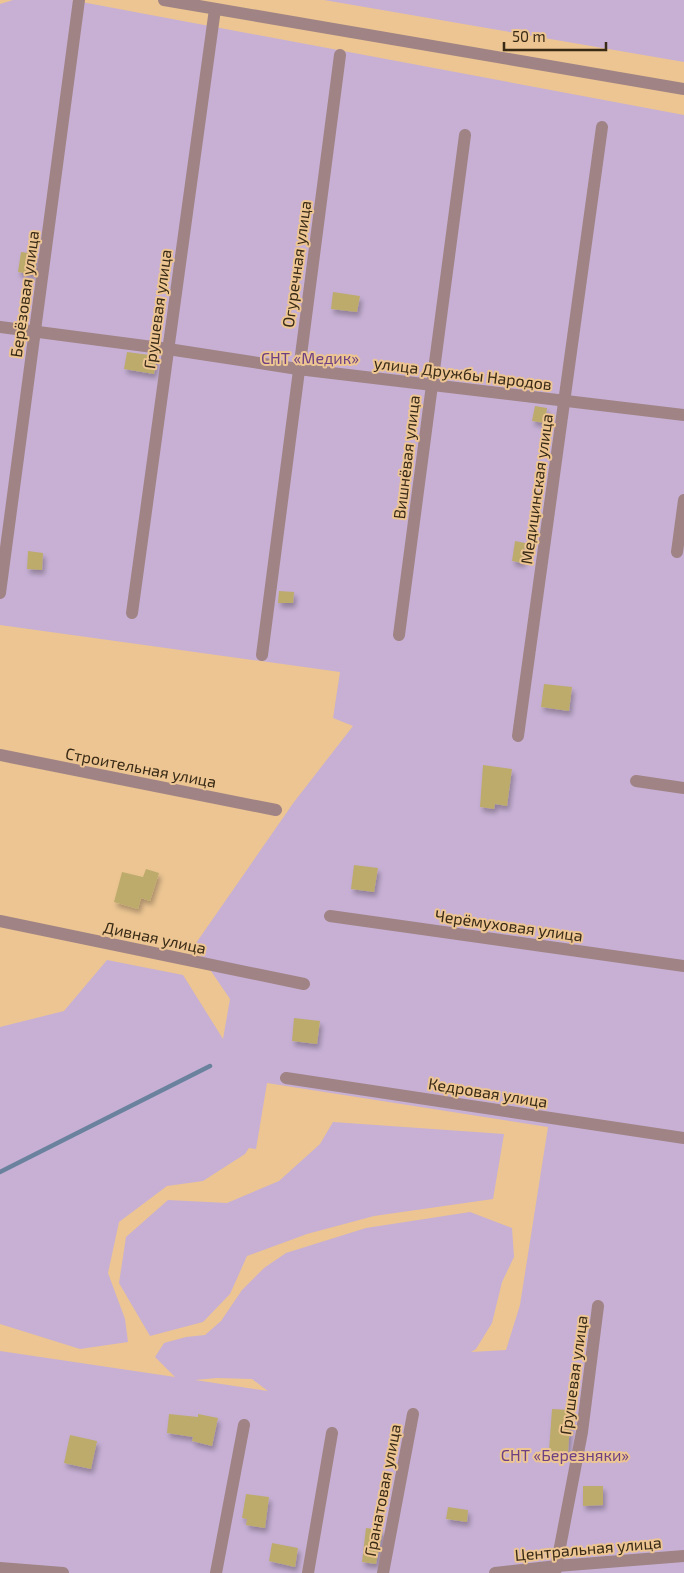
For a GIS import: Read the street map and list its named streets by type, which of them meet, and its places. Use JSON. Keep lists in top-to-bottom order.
{
  "streets": {
    "street": [
      "Огуречная улица",
      "Берёзовая улица",
      "Грушевая улица",
      "улица Дружбы Народов",
      "Вишнёвая улица",
      "Медицинская улица",
      "Строительная улица",
      "Черёмуховая улица",
      "Дивная улица",
      "Кедровая улица",
      "Гранатовая улица",
      "Центральная улица"
    ]
  },
  "crossings": [
    ["Огуречная улица", "улица Дружбы Народов"],
    ["Берёзовая улица", "улица Дружбы Народов"],
    ["Грушевая улица", "улица Дружбы Народов"],
    ["Грушевая улица", "Центральная улица"],
    ["улица Дружбы Народов", "Вишнёвая улица"],
    ["улица Дружбы Народов", "Медицинская улица"]
  ],
  "parks": ["СНТ «Медик»", "СНТ «Березняки»"],
  "scale_bar": "50 m"
}
